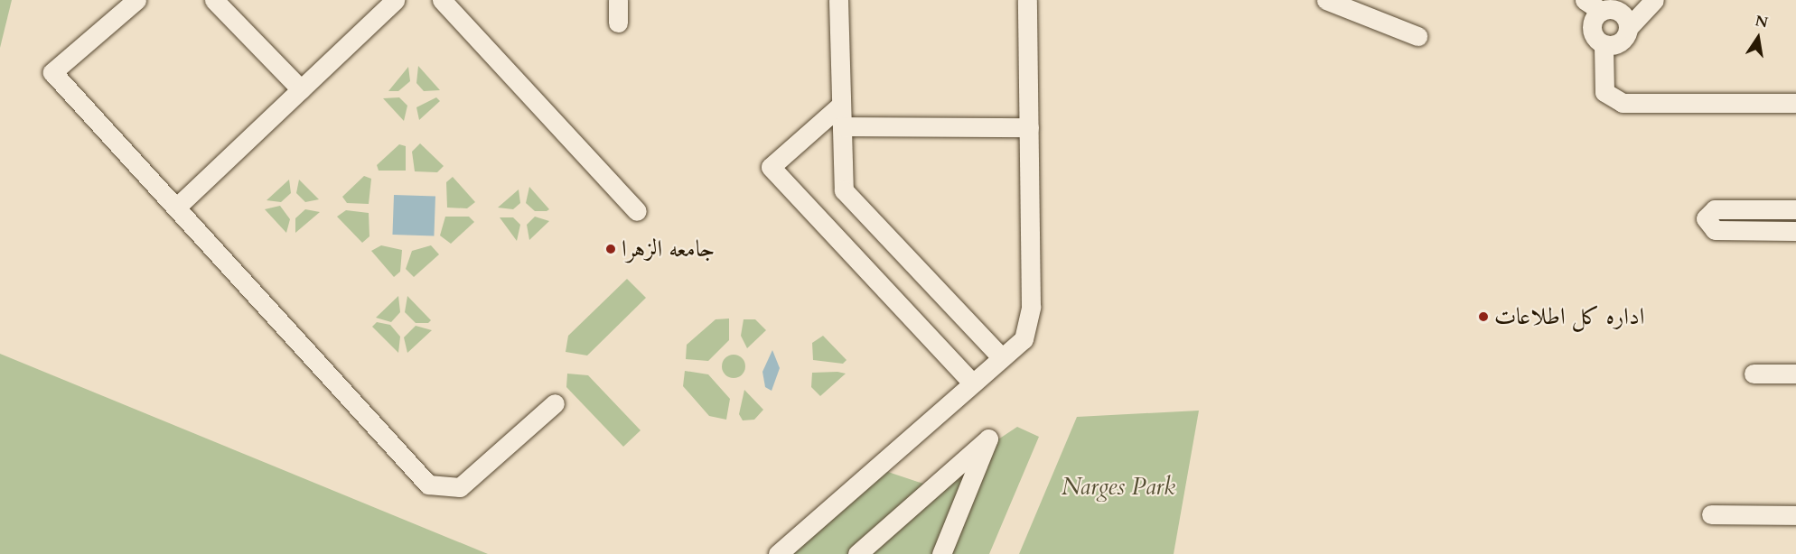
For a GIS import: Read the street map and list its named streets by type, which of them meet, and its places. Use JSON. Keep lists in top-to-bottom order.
{
  "parks": ["Narges Park"],
  "places": ["جامعه الزهرا", "اداره کل اطلاعات"],
  "north": "top"
}
